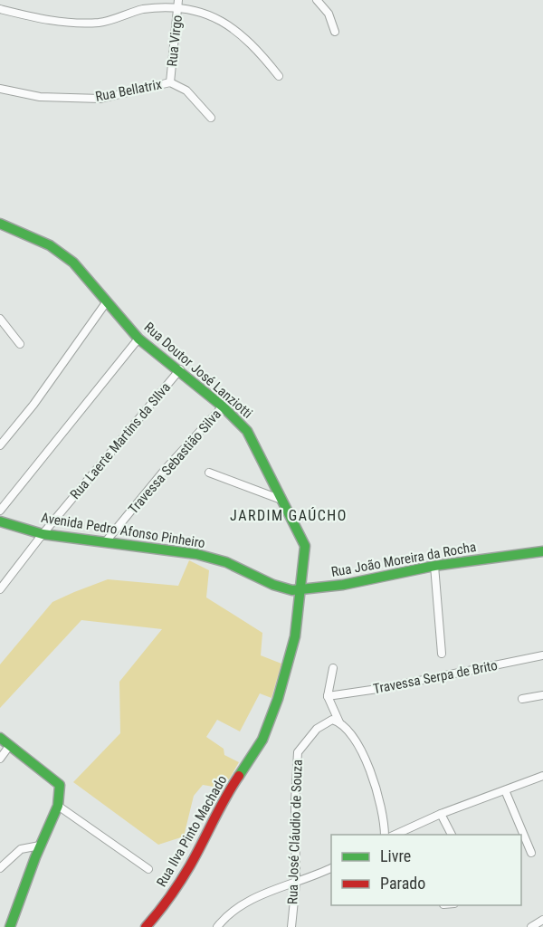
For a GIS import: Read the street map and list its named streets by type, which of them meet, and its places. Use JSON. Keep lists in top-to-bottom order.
{
  "streets": {
    "street": [
      "Rua Virgo",
      "Rua Bellatrix",
      "Rua Doutor José Lanziotti",
      "Rua Laerte Martins da SIlva",
      "Travessa Sebastião Silva",
      "Avenida Pedro Afonso Pinheiro",
      "Rua João Moreira da Rocha",
      "Travessa Serpa de Brito",
      "Rua Ilva Pinto Machado",
      "Rua José Cláudio de Souza"
    ]
  },
  "crossings": [
    ["Rua Virgo", "Rua Bellatrix"],
    ["Rua Doutor José Lanziotti", "Rua Laerte Martins da SIlva"],
    ["Rua Doutor José Lanziotti", "Travessa Sebastião Silva"],
    ["Rua Doutor José Lanziotti", "Avenida Pedro Afonso Pinheiro"],
    ["Rua Doutor José Lanziotti", "Rua João Moreira da Rocha"],
    ["Rua Doutor José Lanziotti", "Rua Ilva Pinto Machado"],
    ["Rua Laerte Martins da SIlva", "Avenida Pedro Afonso Pinheiro"],
    ["Travessa Sebastião Silva", "Avenida Pedro Afonso Pinheiro"],
    ["Avenida Pedro Afonso Pinheiro", "Rua João Moreira da Rocha"],
    ["Avenida Pedro Afonso Pinheiro", "Rua Ilva Pinto Machado"],
    ["Rua João Moreira da Rocha", "Rua Ilva Pinto Machado"]
  ],
  "districts": ["JARDIM GAÚCHO"],
  "legend": ["Livre", "Parado"]
}
